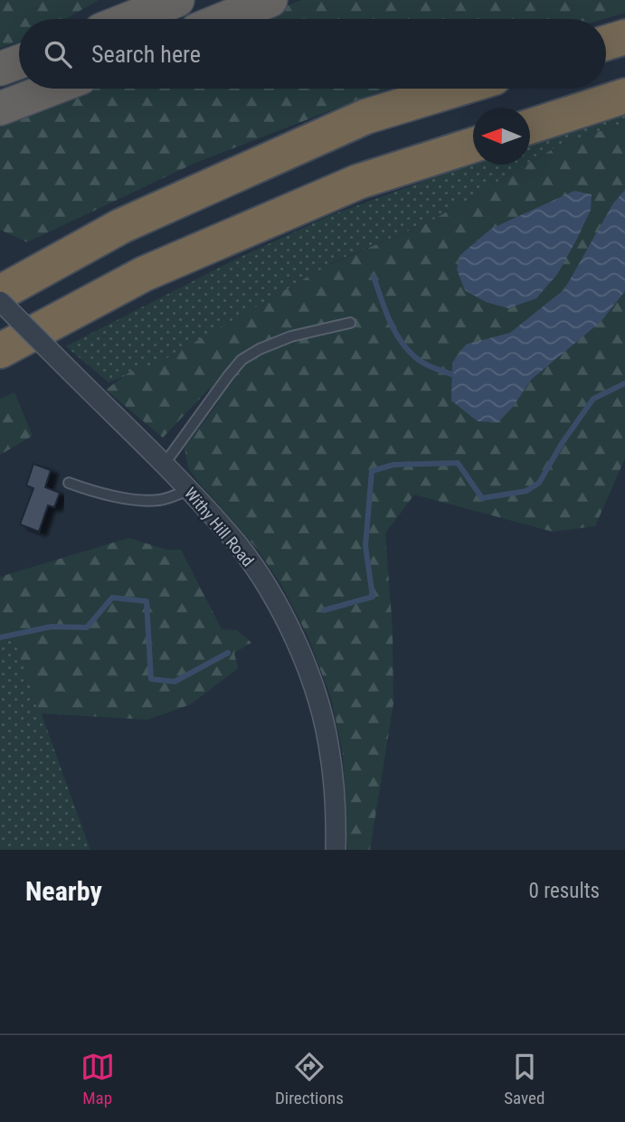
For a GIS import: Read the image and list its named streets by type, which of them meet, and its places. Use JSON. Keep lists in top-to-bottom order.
{
  "streets": {
    "street": ["Withy Hill Road"]
  },
  "north": "left",
  "page": {
    "search": "Search here",
    "heading": ["Nearby", "0 results"],
    "nav": ["Map", "Directions", "Saved"]
  }
}
